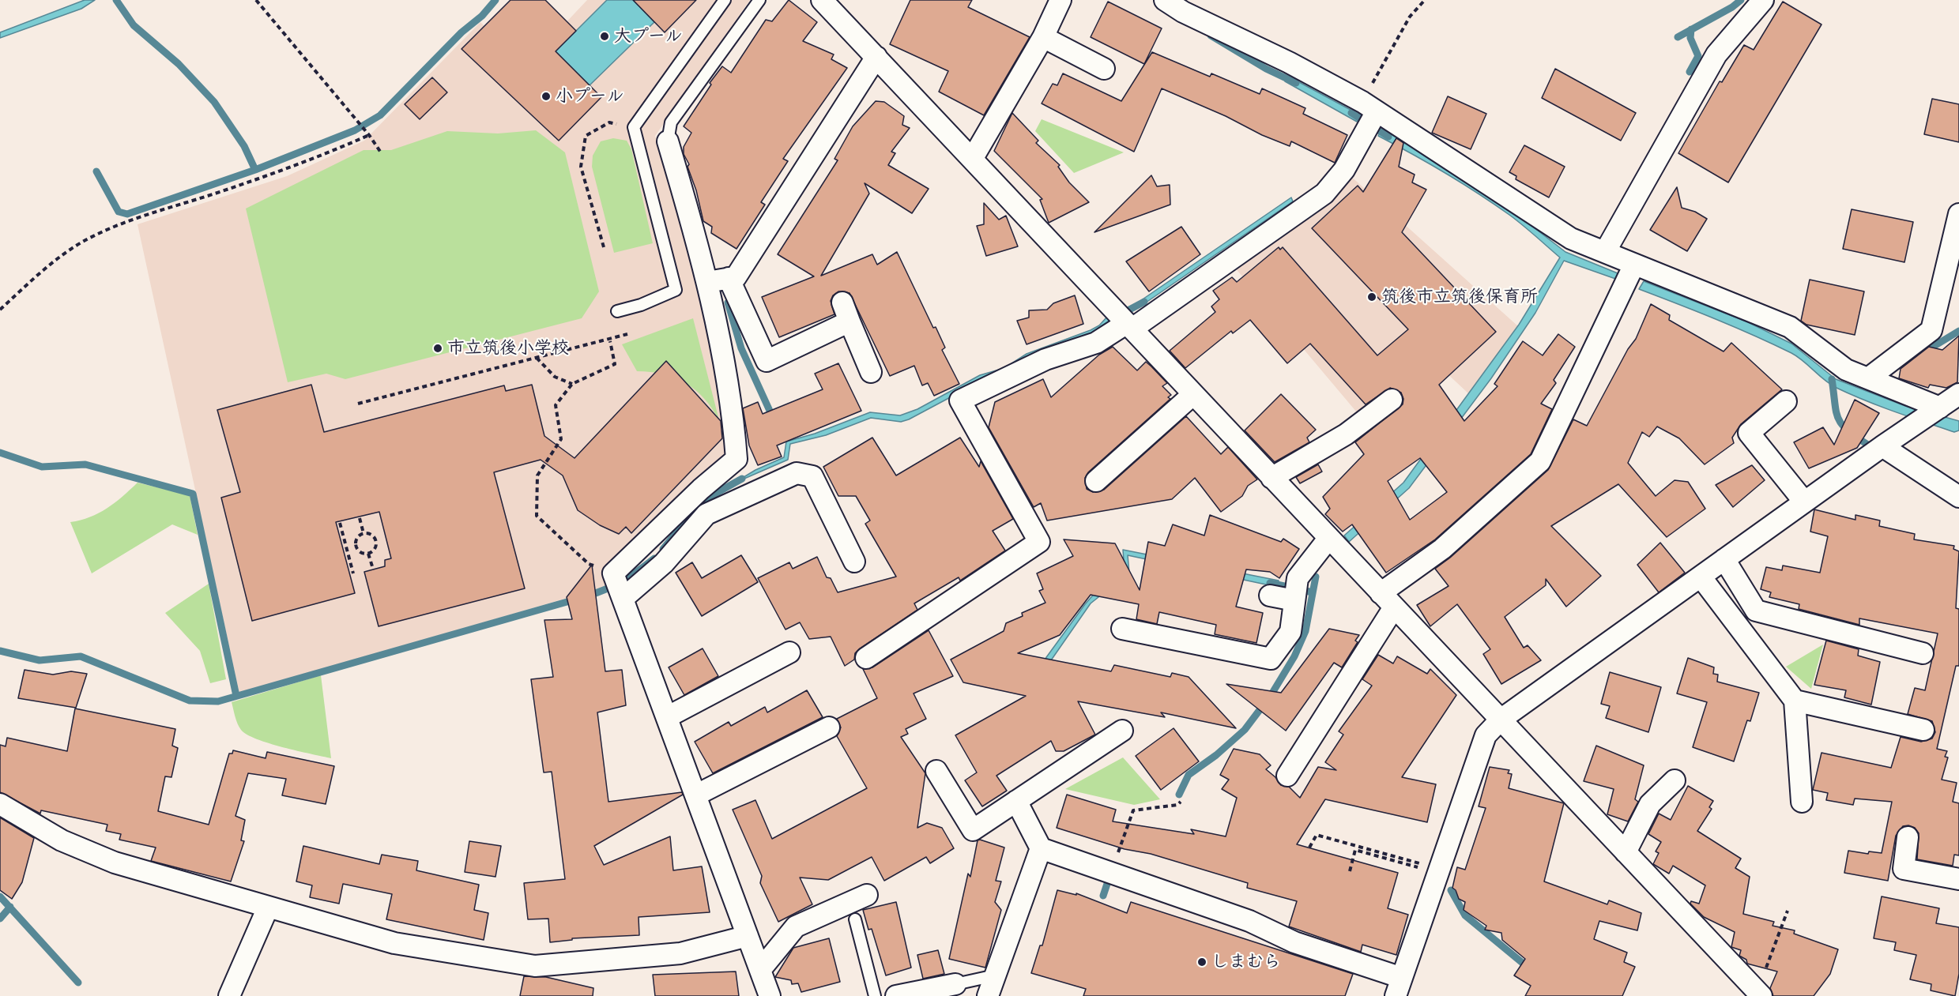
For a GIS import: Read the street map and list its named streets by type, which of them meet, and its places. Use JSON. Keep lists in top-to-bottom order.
{
  "places": [
    "大プール",
    "小プール",
    "筑後市立筑後保育所",
    "市立筑後小学校",
    "しまむら"
  ]
}
